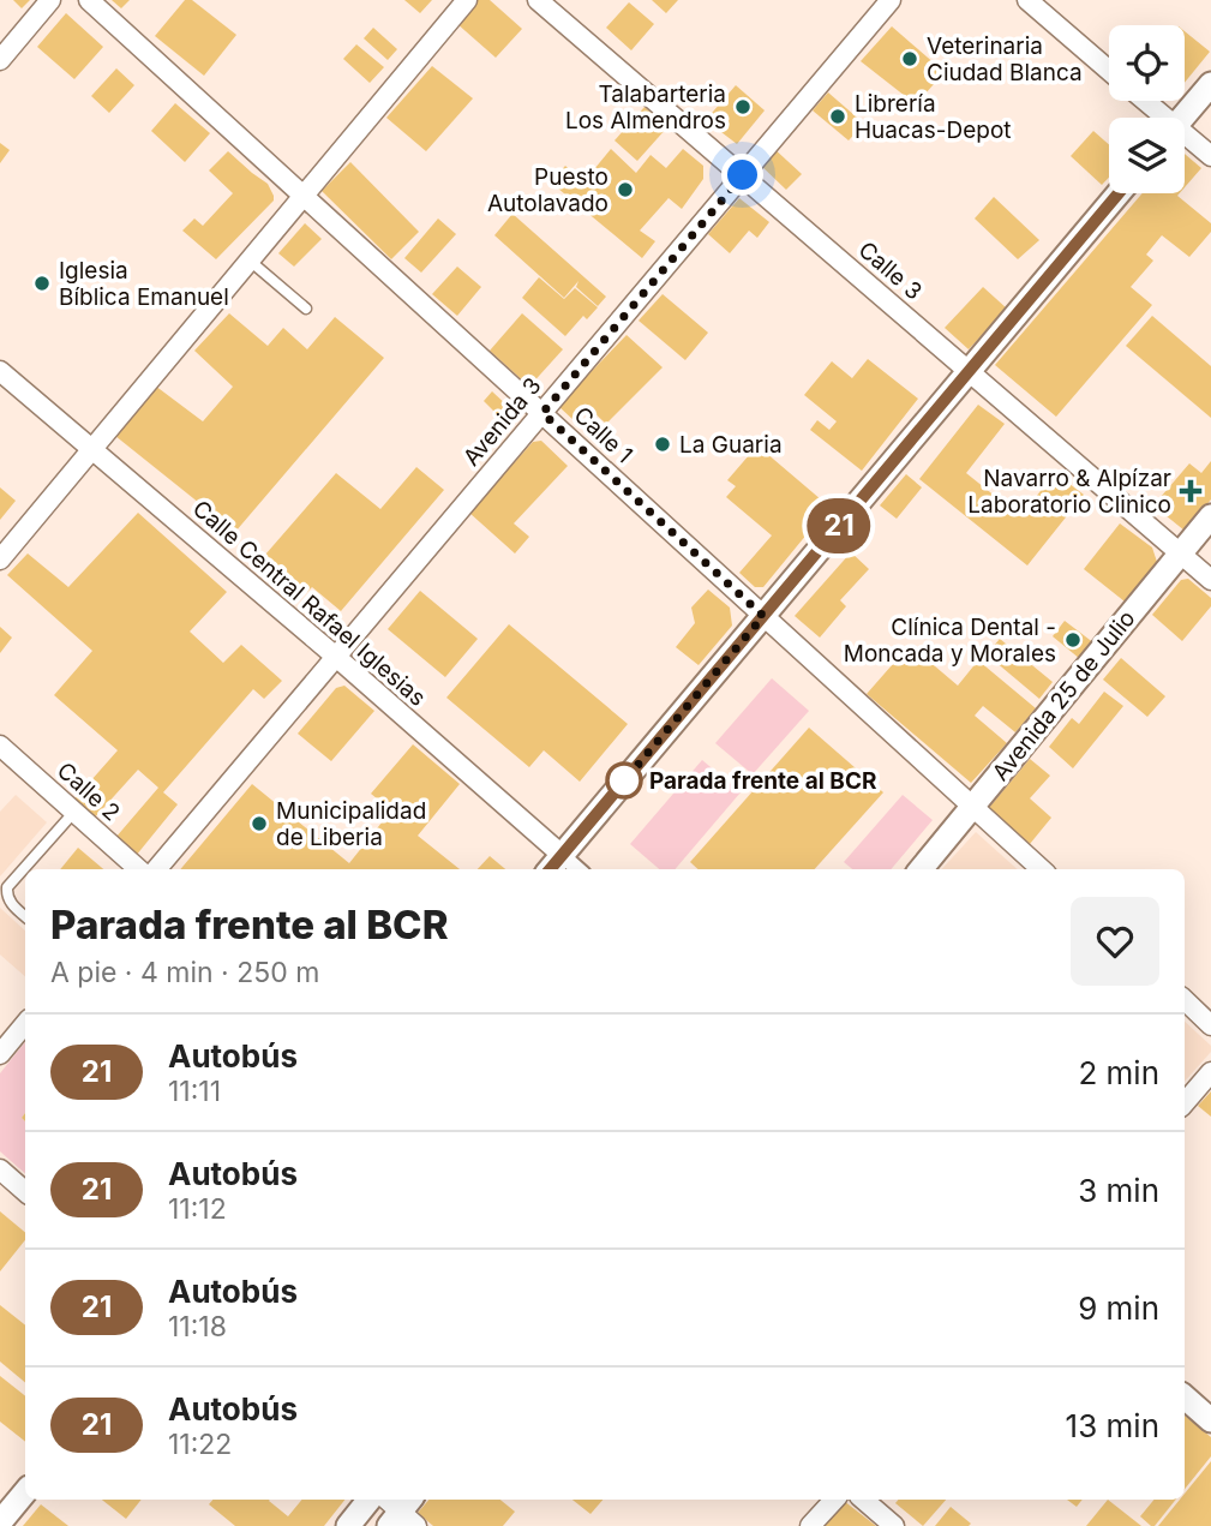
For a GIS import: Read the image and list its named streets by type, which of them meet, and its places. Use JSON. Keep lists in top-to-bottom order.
{
  "streets": {
    "street": [
      "Calle 3",
      "Avenida 3",
      "Calle 1",
      "Calle Central Rafael Iglesias",
      "Avenida 25 de Julio",
      "Calle 2"
    ]
  },
  "crossings": [
    ["Calle 3", "Avenida 3"],
    ["Calle 3", "Avenida 25 de Julio"],
    ["Avenida 3", "Calle 1"],
    ["Avenida 3", "Calle Central Rafael Iglesias"],
    ["Calle 1", "Avenida 25 de Julio"]
  ],
  "places": {
    "other": [
      "Veterinaria Ciudad Blanca",
      "Talabarteria Los Almendros",
      "Librería Huacas-Depot",
      "Puesto Autolavado",
      "Iglesia Bíblica Emanuel",
      "La Guaria",
      "Clínica Dental - Moncada y Morales",
      "Parada frente al BCR",
      "Municipalidad de Liberia"
    ],
    "health": ["Navarro & Alpízar Laboratorio Clinico"]
  },
  "lines": ["bus line 21"],
  "page": {
    "on_map": "21",
    "heading": ["Parada frente al BCR", "A pie · 4 min · 250 m"],
    "list": [
      {
        "mark": "21",
        "name": "Autobús",
        "note": "11:11",
        "value": "2 min"
      },
      {
        "mark": "21",
        "name": "Autobús",
        "note": "11:12",
        "value": "3 min"
      },
      {
        "mark": "21",
        "name": "Autobús",
        "note": "11:18",
        "value": "9 min"
      },
      {
        "mark": "21",
        "name": "Autobús",
        "note": "11:22",
        "value": "13 min"
      }
    ]
  }
}
